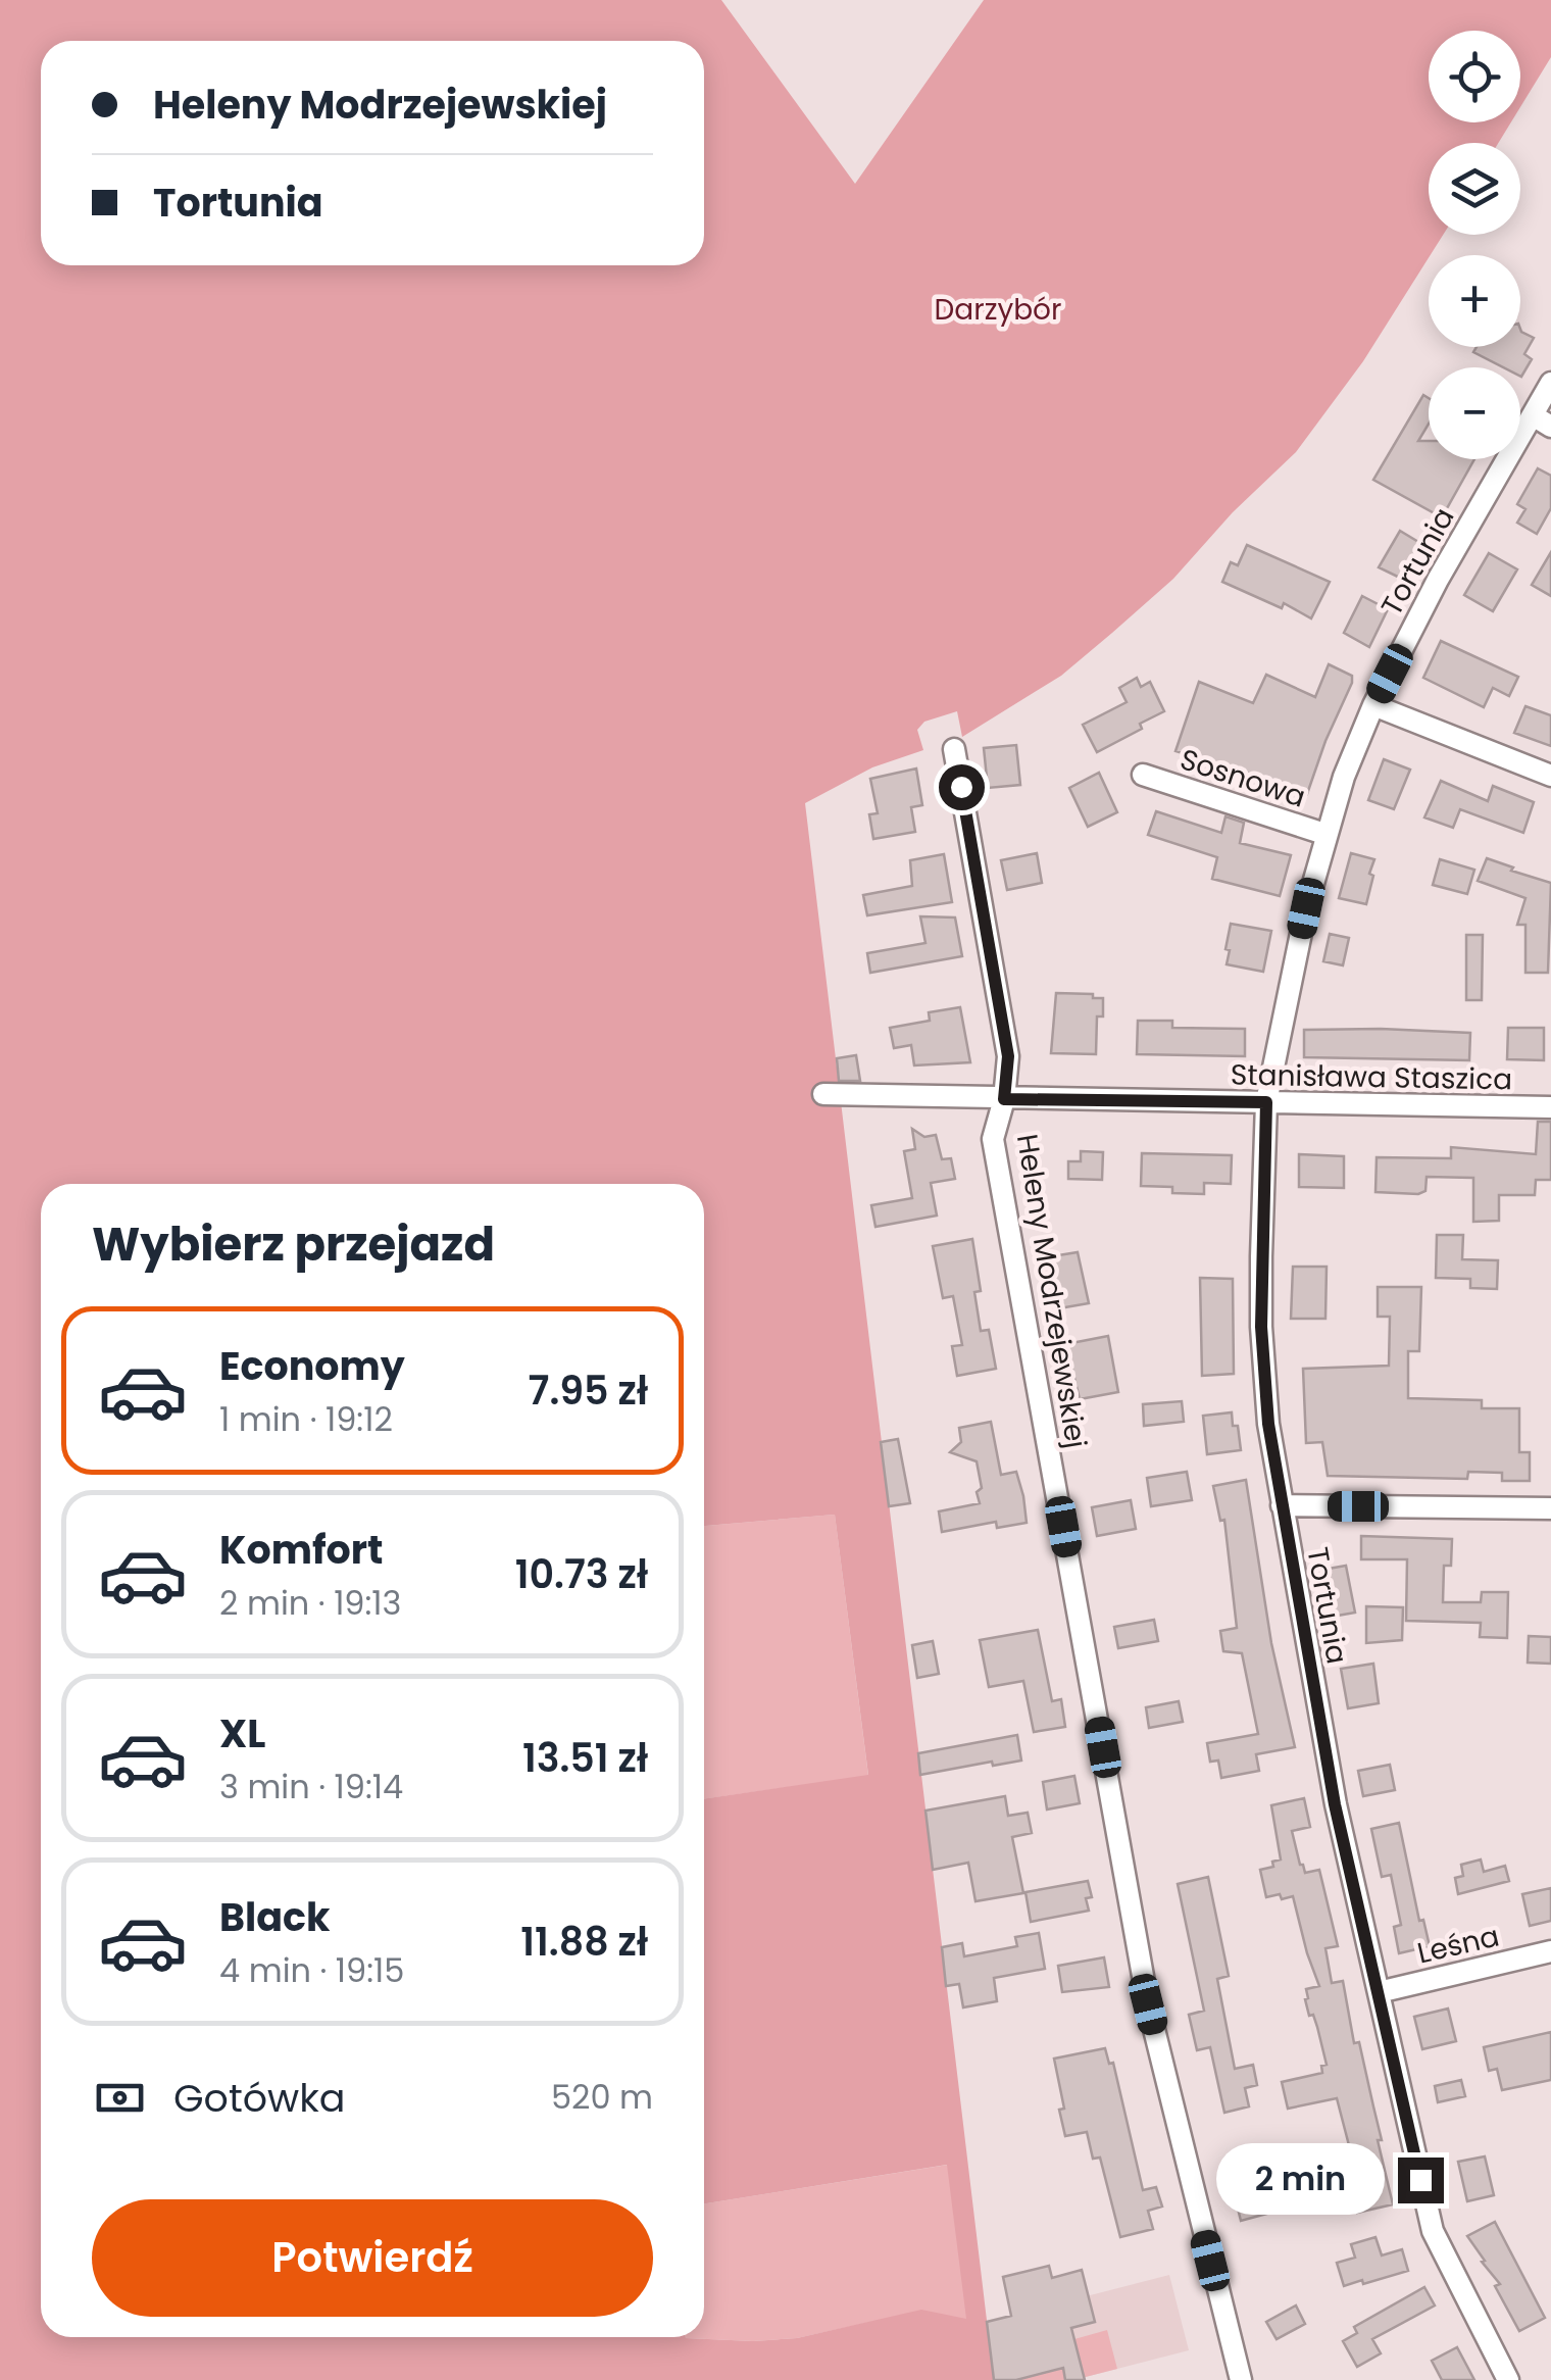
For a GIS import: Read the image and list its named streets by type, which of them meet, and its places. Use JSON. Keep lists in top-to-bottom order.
{
  "streets": {
    "street": [
      "Tortunia",
      "Sosnowa",
      "Stanisława Staszica",
      "Heleny Modrzejewskiej",
      "Leśna"
    ]
  },
  "crossings": [
    ["Tortunia", "Sosnowa"],
    ["Tortunia", "Stanisława Staszica"],
    ["Tortunia", "Leśna"],
    ["Stanisława Staszica", "Heleny Modrzejewskiej"]
  ],
  "parks": ["Darzybór"],
  "page": {
    "map_buttons": ["+", "−"],
    "banner": ["Heleny Modrzejewskiej", "Tortunia"],
    "heading": "Wybierz przejazd",
    "list": [
      {
        "name": "Economy",
        "note": "1 min · 19:12",
        "value": "7.95 zł"
      },
      {
        "name": "Komfort",
        "note": "2 min · 19:13",
        "value": "10.73 zł"
      },
      {
        "name": "XL",
        "note": "3 min · 19:14",
        "value": "13.51 zł"
      },
      {
        "name": "Black",
        "note": "4 min · 19:15",
        "value": "11.88 zł"
      }
    ],
    "pay": ["Gotówka", "520 m"],
    "bubble": "2 min",
    "buttons": "Potwierdź"
  }
}
